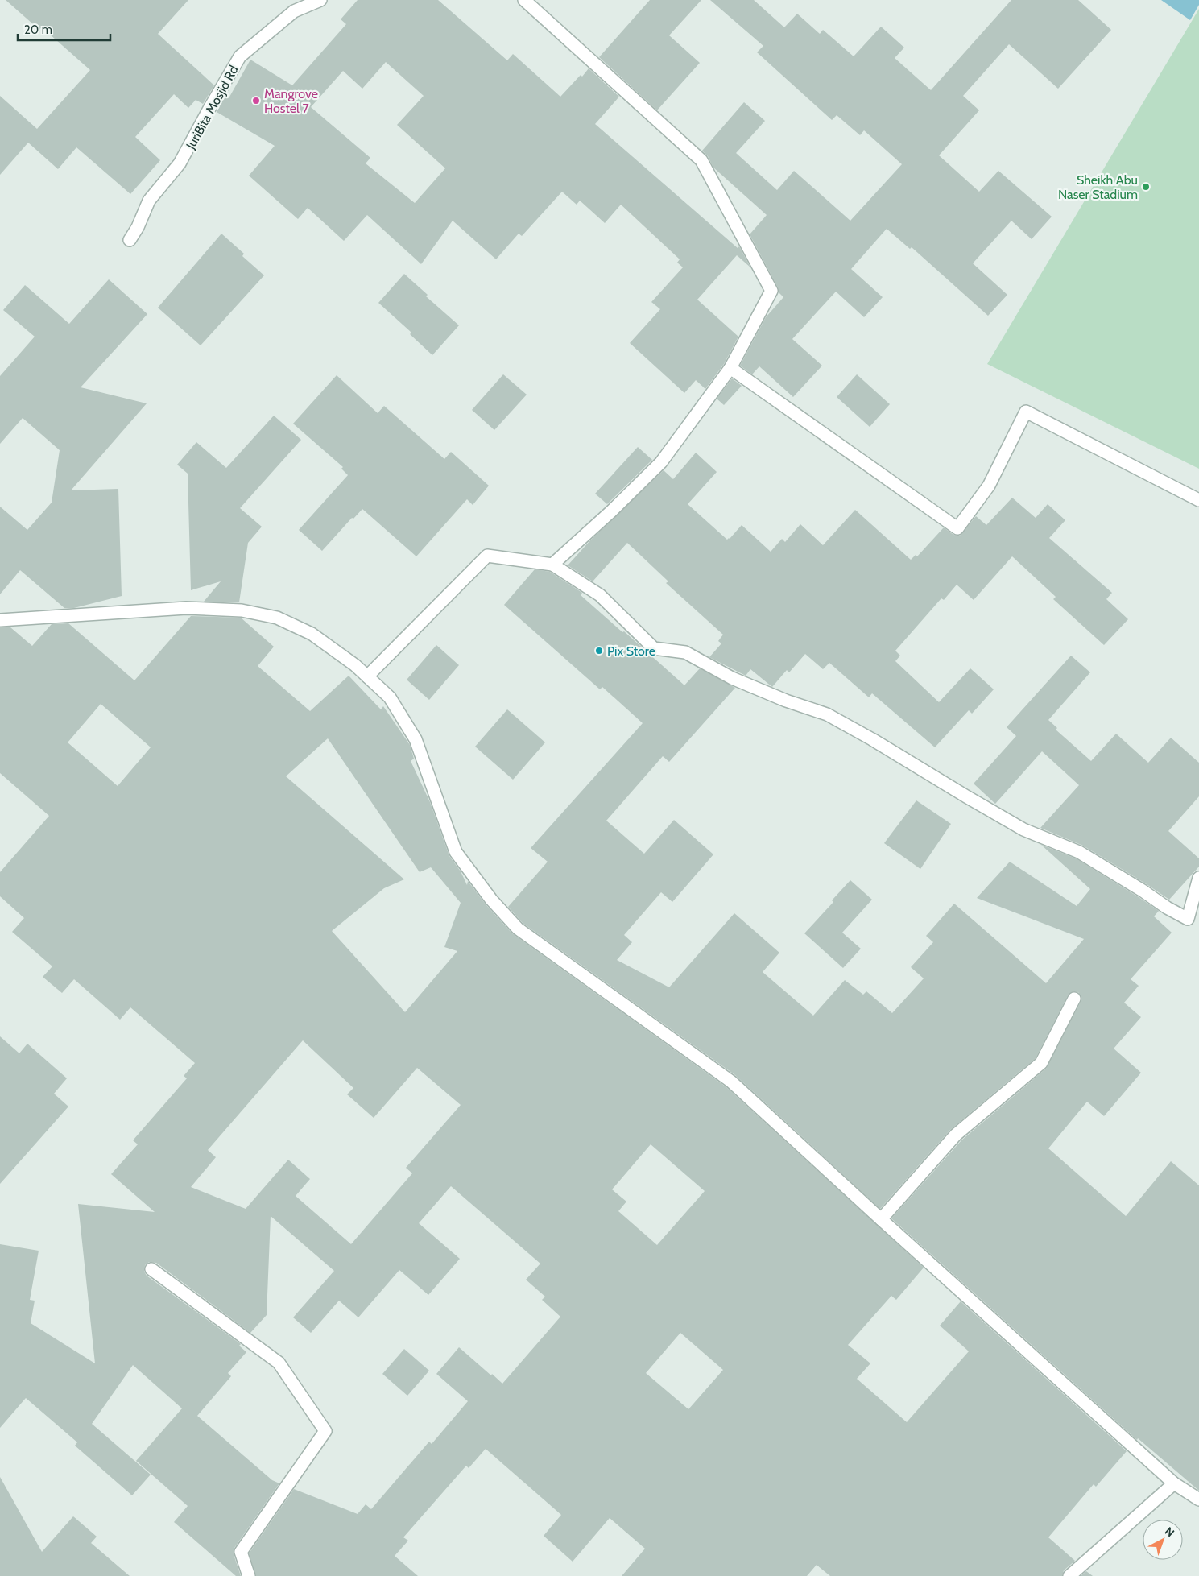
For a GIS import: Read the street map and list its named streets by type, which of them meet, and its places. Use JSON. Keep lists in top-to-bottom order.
{
  "streets": {
    "street": ["JuriBita Mosjid Rd"]
  },
  "places": ["Mangrove Hostel 7", "Sheikh Abu Naser Stadium", "Pix Store"],
  "scale_bar": "20 m",
  "north": "top right"
}
